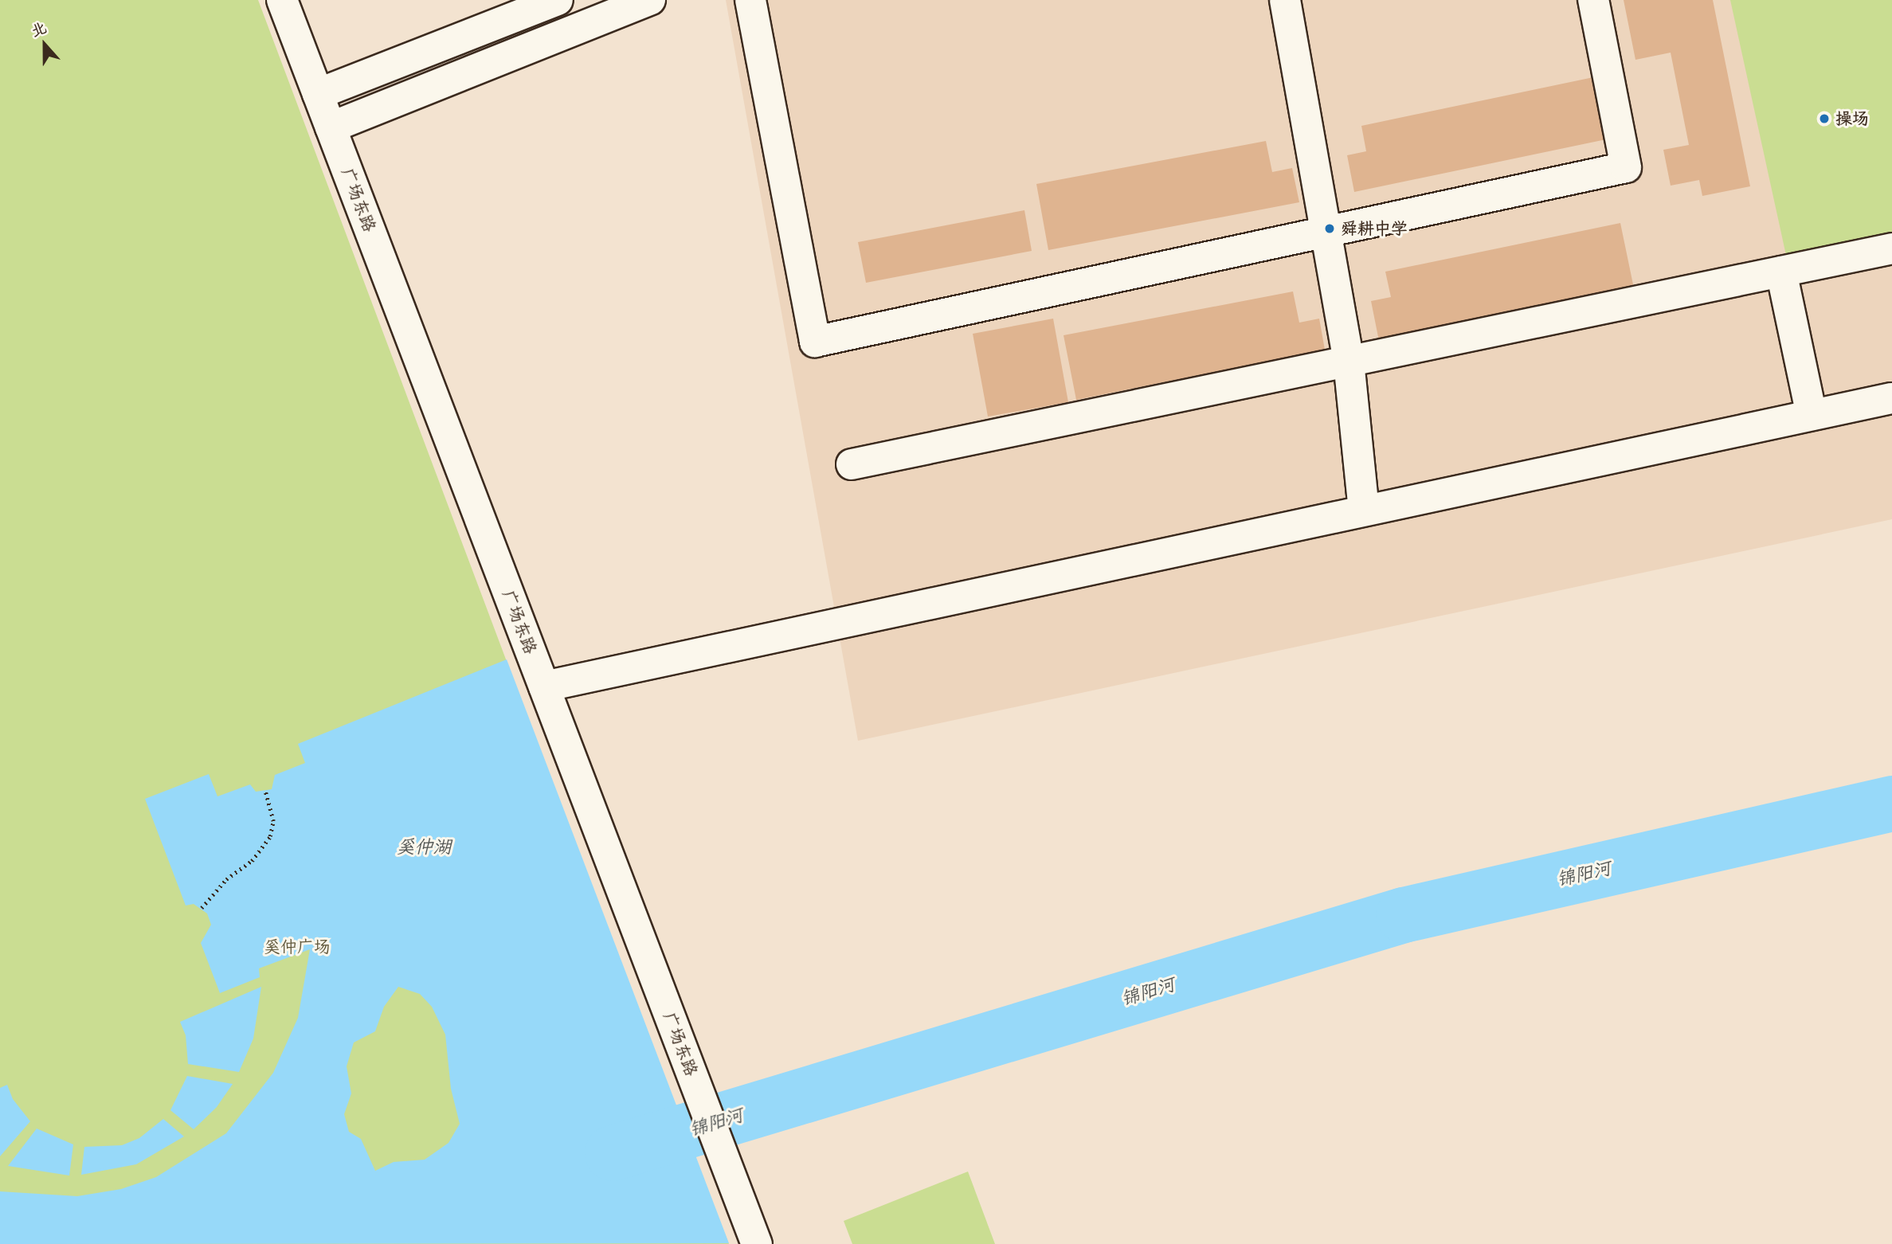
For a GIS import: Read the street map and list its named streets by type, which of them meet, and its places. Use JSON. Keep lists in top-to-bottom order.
{
  "streets": {
    "street": ["广场东路"]
  },
  "water": ["奚仲湖", "锦阳河"],
  "parks": ["奚仲广场"],
  "places": ["操场", "舜耕中学"],
  "north": "top"
}
